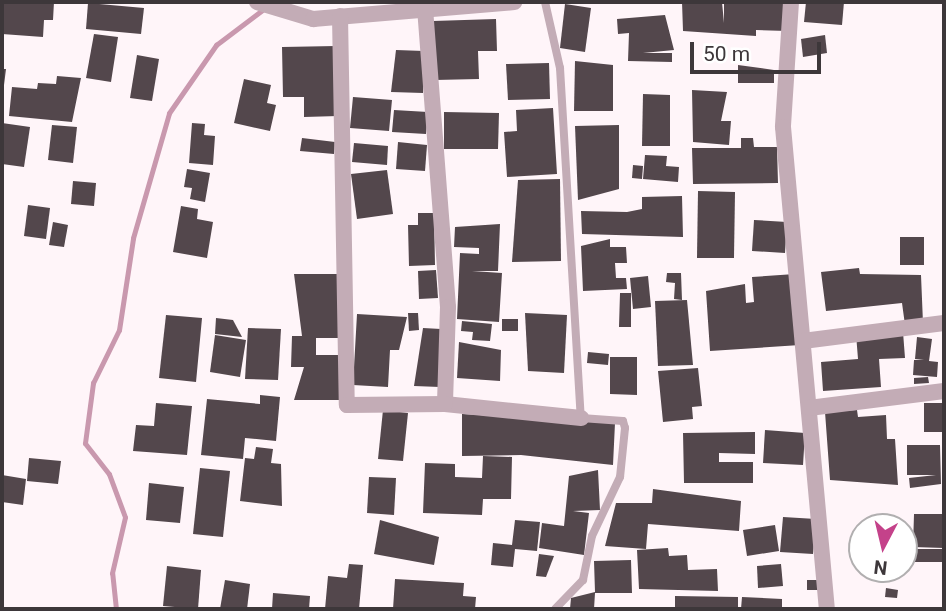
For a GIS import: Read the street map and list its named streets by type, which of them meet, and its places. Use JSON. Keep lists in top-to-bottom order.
{
  "scale_bar": "50 m",
  "north": "bottom"
}
